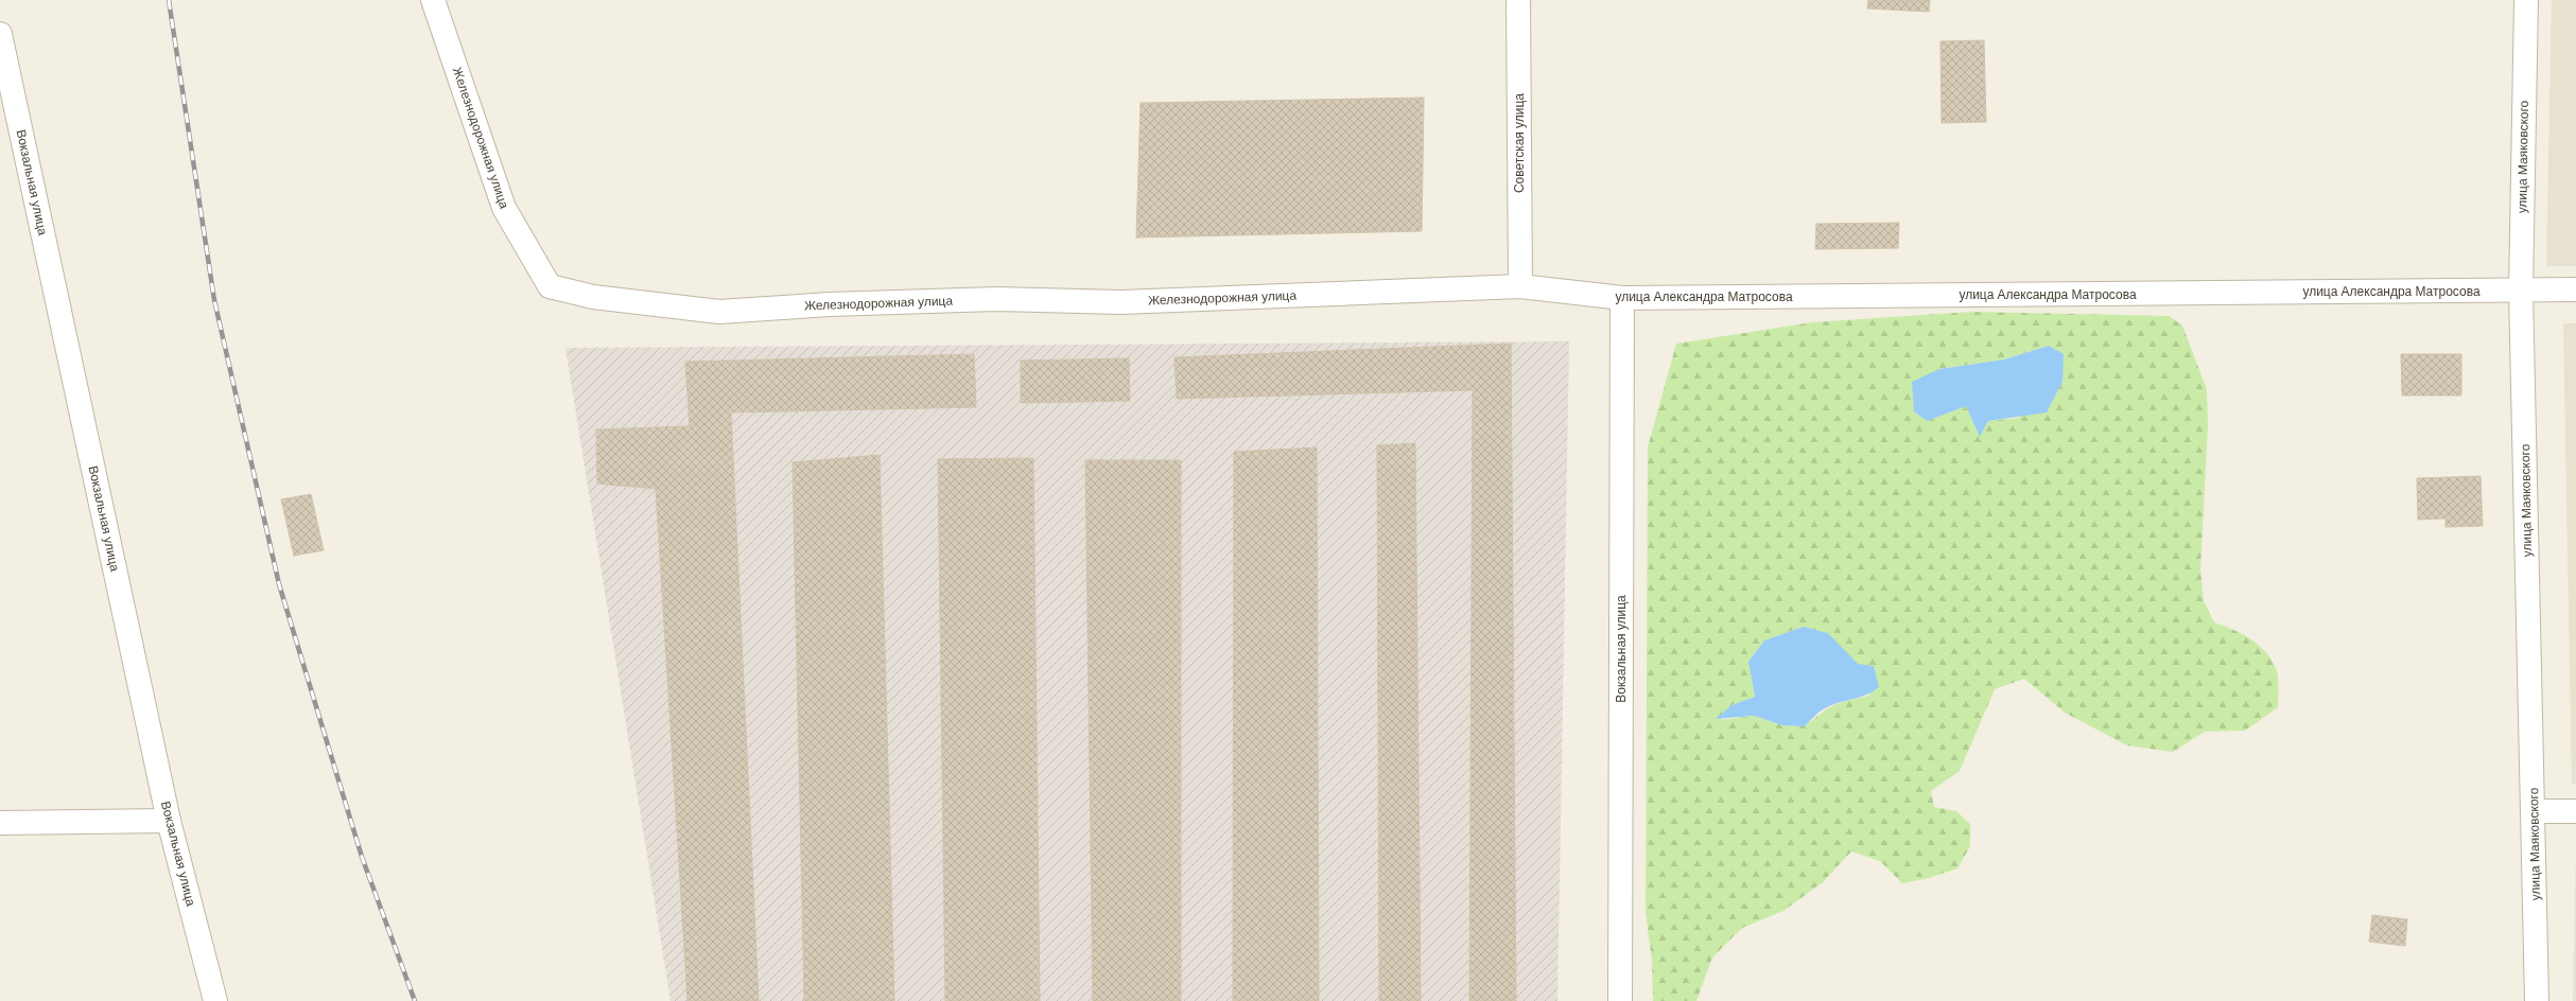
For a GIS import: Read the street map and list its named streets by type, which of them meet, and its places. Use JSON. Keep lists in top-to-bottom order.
{
  "streets": {
    "street": [
      "Железнодорожная улица",
      "Советская улица",
      "улица Маяковского",
      "Вокзальная улица",
      "улица Александра Матросова"
    ]
  },
  "crossings": [
    ["Железнодорожная улица", "Советская улица"],
    ["Железнодорожная улица", "улица Александра Матросова"],
    ["Советская улица", "улица Александра Матросова"],
    ["улица Маяковского", "улица Александра Матросова"],
    ["Вокзальная улица", "улица Александра Матросова"]
  ]
}
